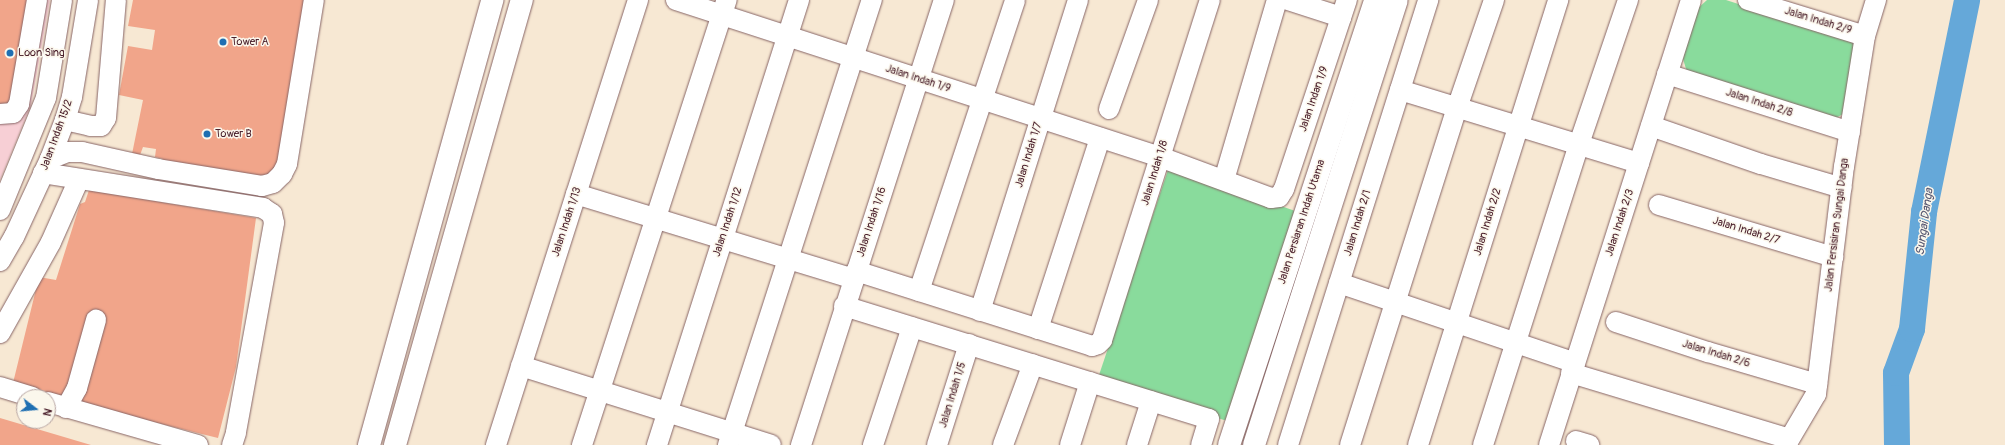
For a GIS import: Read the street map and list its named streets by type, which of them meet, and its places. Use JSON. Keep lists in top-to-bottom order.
{
  "streets": {
    "main road": ["Jalan Persiaran Indah Utama"],
    "street": [
      "Jalan Indah 2/9",
      "Jalan Indah 1/9",
      "Jalan Indan 1/9",
      "Jalan Indah 2/8",
      "Jalan Indah 15/2",
      "Jalan Indah 1/7",
      "Jalan Indah 1/8",
      "Jalan Indah 1/13",
      "Jalan Indah 1/12",
      "Jalan Indah 1/16",
      "Jalan Indah 2/2",
      "Jalan Indah 2/1",
      "Jalan Indah 2/3",
      "Jalan Persisiran Sungai Danga",
      "Jalan Indah 2/7",
      "Jalan Indah 2/6",
      "Jalan Indah 1/5"
    ]
  },
  "crossings": [
    ["Jalan Indah 2/9", "Jalan Persisiran Sungai Danga"],
    ["Jalan Indah 1/9", "Jalan Indan 1/9"],
    ["Jalan Indah 1/9", "Jalan Indah 1/7"],
    ["Jalan Indah 1/9", "Jalan Indah 1/8"],
    ["Jalan Indah 1/9", "Jalan Indah 1/12"],
    ["Jalan Indah 1/9", "Jalan Indah 1/16"],
    ["Jalan Indah 2/8", "Jalan Indah 2/3"],
    ["Jalan Indah 2/8", "Jalan Persisiran Sungai Danga"],
    ["Jalan Persisiran Sungai Danga", "Jalan Indah 2/7"],
    ["Jalan Persisiran Sungai Danga", "Jalan Indah 2/6"]
  ],
  "water": ["Sungai Danga"],
  "places": ["Tower A", "Loon Sing", "Tower B"],
  "north": "right"
}
